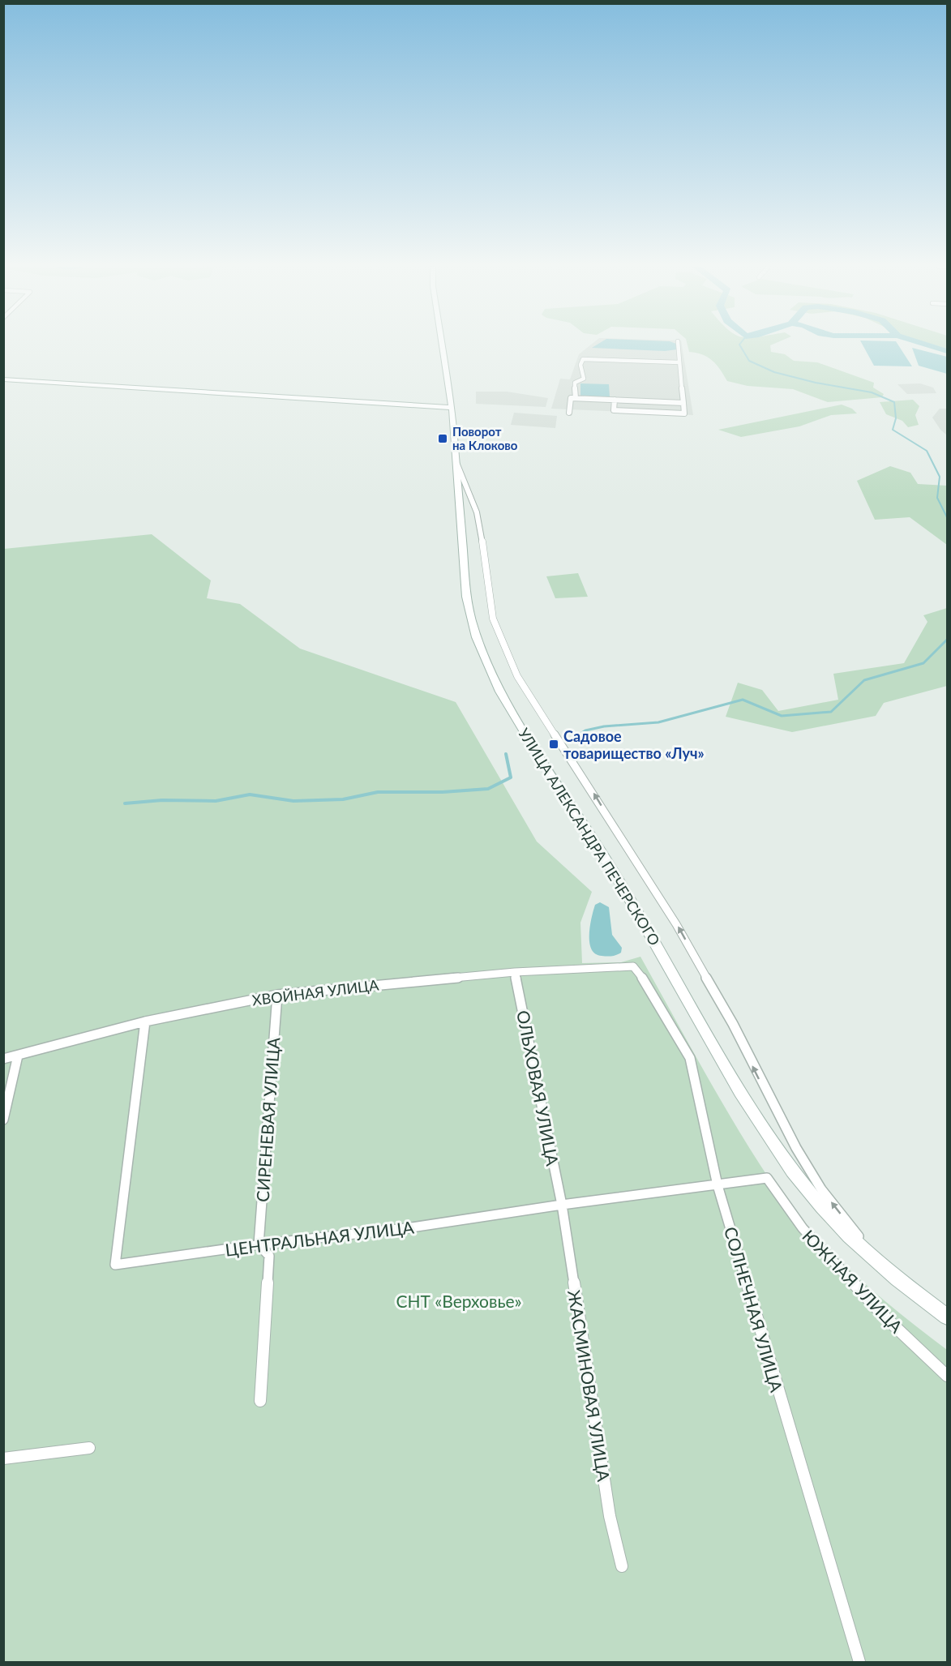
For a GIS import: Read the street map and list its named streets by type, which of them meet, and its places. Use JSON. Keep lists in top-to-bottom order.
{
  "streets": {
    "main road": ["УЛИЦА АЛЕКСАНДРА ПЕЧЕРСКОГО"],
    "street": [
      "ХВОЙНАЯ УЛИЦА",
      "ОЛЬХОВАЯ УЛИЦА",
      "СИРЕНЕВАЯ УЛИЦА",
      "ЦЕНТРАЛЬНАЯ УЛИЦА",
      "ЮЖНАЯ УЛИЦА",
      "СОЛНЕЧНАЯ УЛИЦА",
      "ЖАСМИНОВАЯ УЛИЦА"
    ]
  },
  "crossings": [
    ["ХВОЙНАЯ УЛИЦА", "ОЛЬХОВАЯ УЛИЦА"],
    ["ХВОЙНАЯ УЛИЦА", "СИРЕНЕВАЯ УЛИЦА"],
    ["ХВОЙНАЯ УЛИЦА", "ЦЕНТРАЛЬНАЯ УЛИЦА"],
    ["ХВОЙНАЯ УЛИЦА", "СОЛНЕЧНАЯ УЛИЦА"],
    ["ОЛЬХОВАЯ УЛИЦА", "ЦЕНТРАЛЬНАЯ УЛИЦА"],
    ["ОЛЬХОВАЯ УЛИЦА", "ЖАСМИНОВАЯ УЛИЦА"],
    ["СИРЕНЕВАЯ УЛИЦА", "ЦЕНТРАЛЬНАЯ УЛИЦА"],
    ["ЦЕНТРАЛЬНАЯ УЛИЦА", "ЮЖНАЯ УЛИЦА"],
    ["ЦЕНТРАЛЬНАЯ УЛИЦА", "СОЛНЕЧНАЯ УЛИЦА"],
    ["ЦЕНТРАЛЬНАЯ УЛИЦА", "ЖАСМИНОВАЯ УЛИЦА"]
  ],
  "parks": ["СНТ «Верховье»"],
  "places": {
    "transit": ["Поворот на Клоково", "Садовое товарищество «Луч»"]
  }
}
